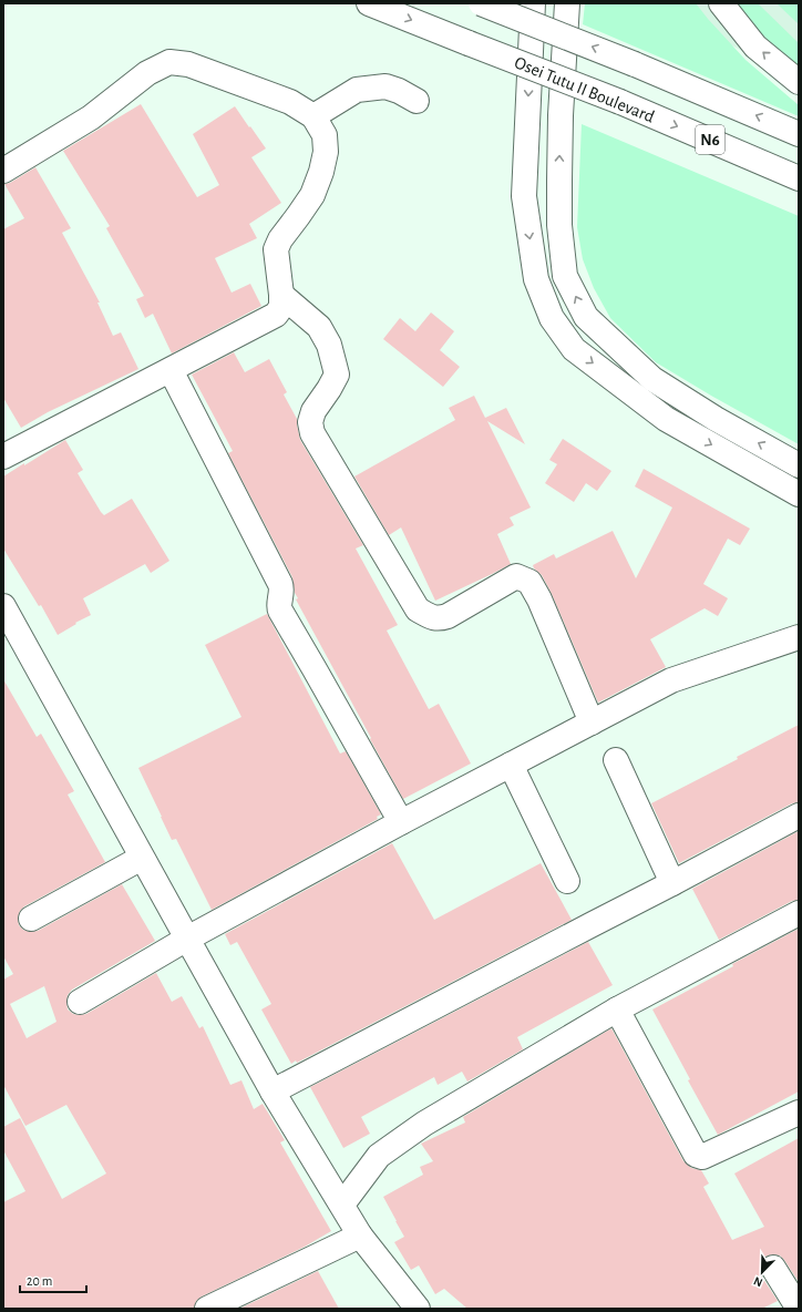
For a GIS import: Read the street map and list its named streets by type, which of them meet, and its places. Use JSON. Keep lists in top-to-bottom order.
{
  "streets": {
    "main road": ["Osei Tutu II Boulevard", "N6"]
  },
  "scale_bar": "20 m",
  "north": "bottom left"
}
